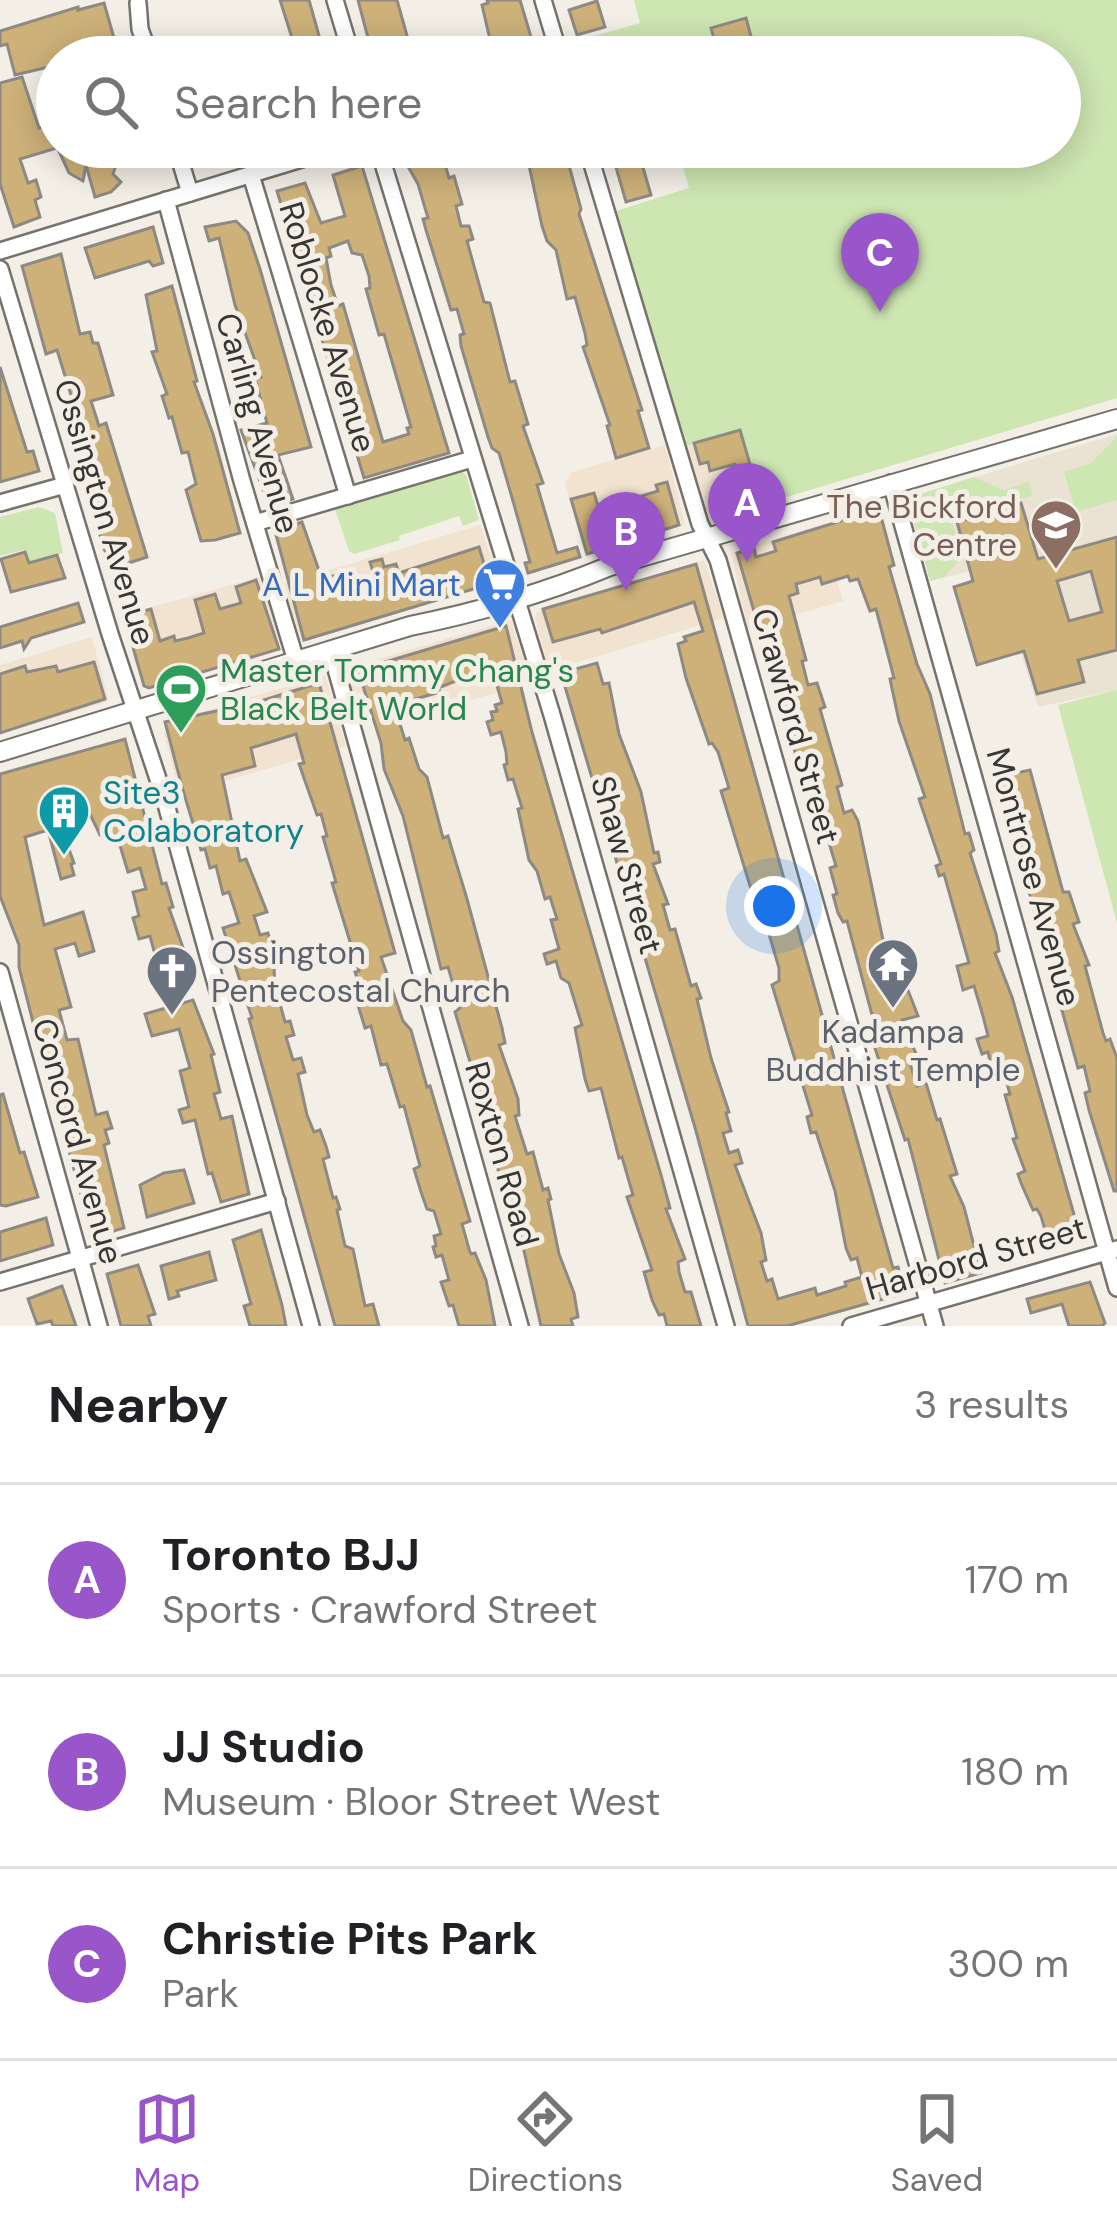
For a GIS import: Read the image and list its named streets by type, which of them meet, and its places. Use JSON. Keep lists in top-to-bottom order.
{
  "streets": {
    "street": [
      "Roblocke Avenue",
      "Carling Avenue",
      "Ossington Avenue",
      "Crawford Street",
      "Shaw Street",
      "Montrose Avenue",
      "Concord Avenue",
      "Roxton Road",
      "Harbord Street"
    ]
  },
  "crossings": [
    ["Crawford Street", "Harbord Street"],
    ["Montrose Avenue", "Harbord Street"]
  ],
  "places": {
    "school or university": ["The Bickford Centre"],
    "supermarket": ["A L Mini Mart"],
    "sports": ["Master Tommy Chang's Black Belt World"],
    "building": ["Site3 Colaboratory"],
    "temple": ["Kadampa Buddhist Temple"],
    "church": ["Ossington Pentecostal Church"]
  },
  "page": {
    "search": "Search here",
    "pins": ["C", "A", "B"],
    "heading": ["Nearby", "3 results"],
    "list": [
      {
        "mark": "A",
        "name": "Toronto BJJ",
        "note": "Sports · Crawford Street",
        "value": "170 m"
      },
      {
        "mark": "B",
        "name": "JJ Studio",
        "note": "Museum · Bloor Street West",
        "value": "180 m"
      },
      {
        "mark": "C",
        "name": "Christie Pits Park",
        "note": "Park",
        "value": "300 m"
      }
    ],
    "nav": ["Map", "Directions", "Saved"]
  }
}
